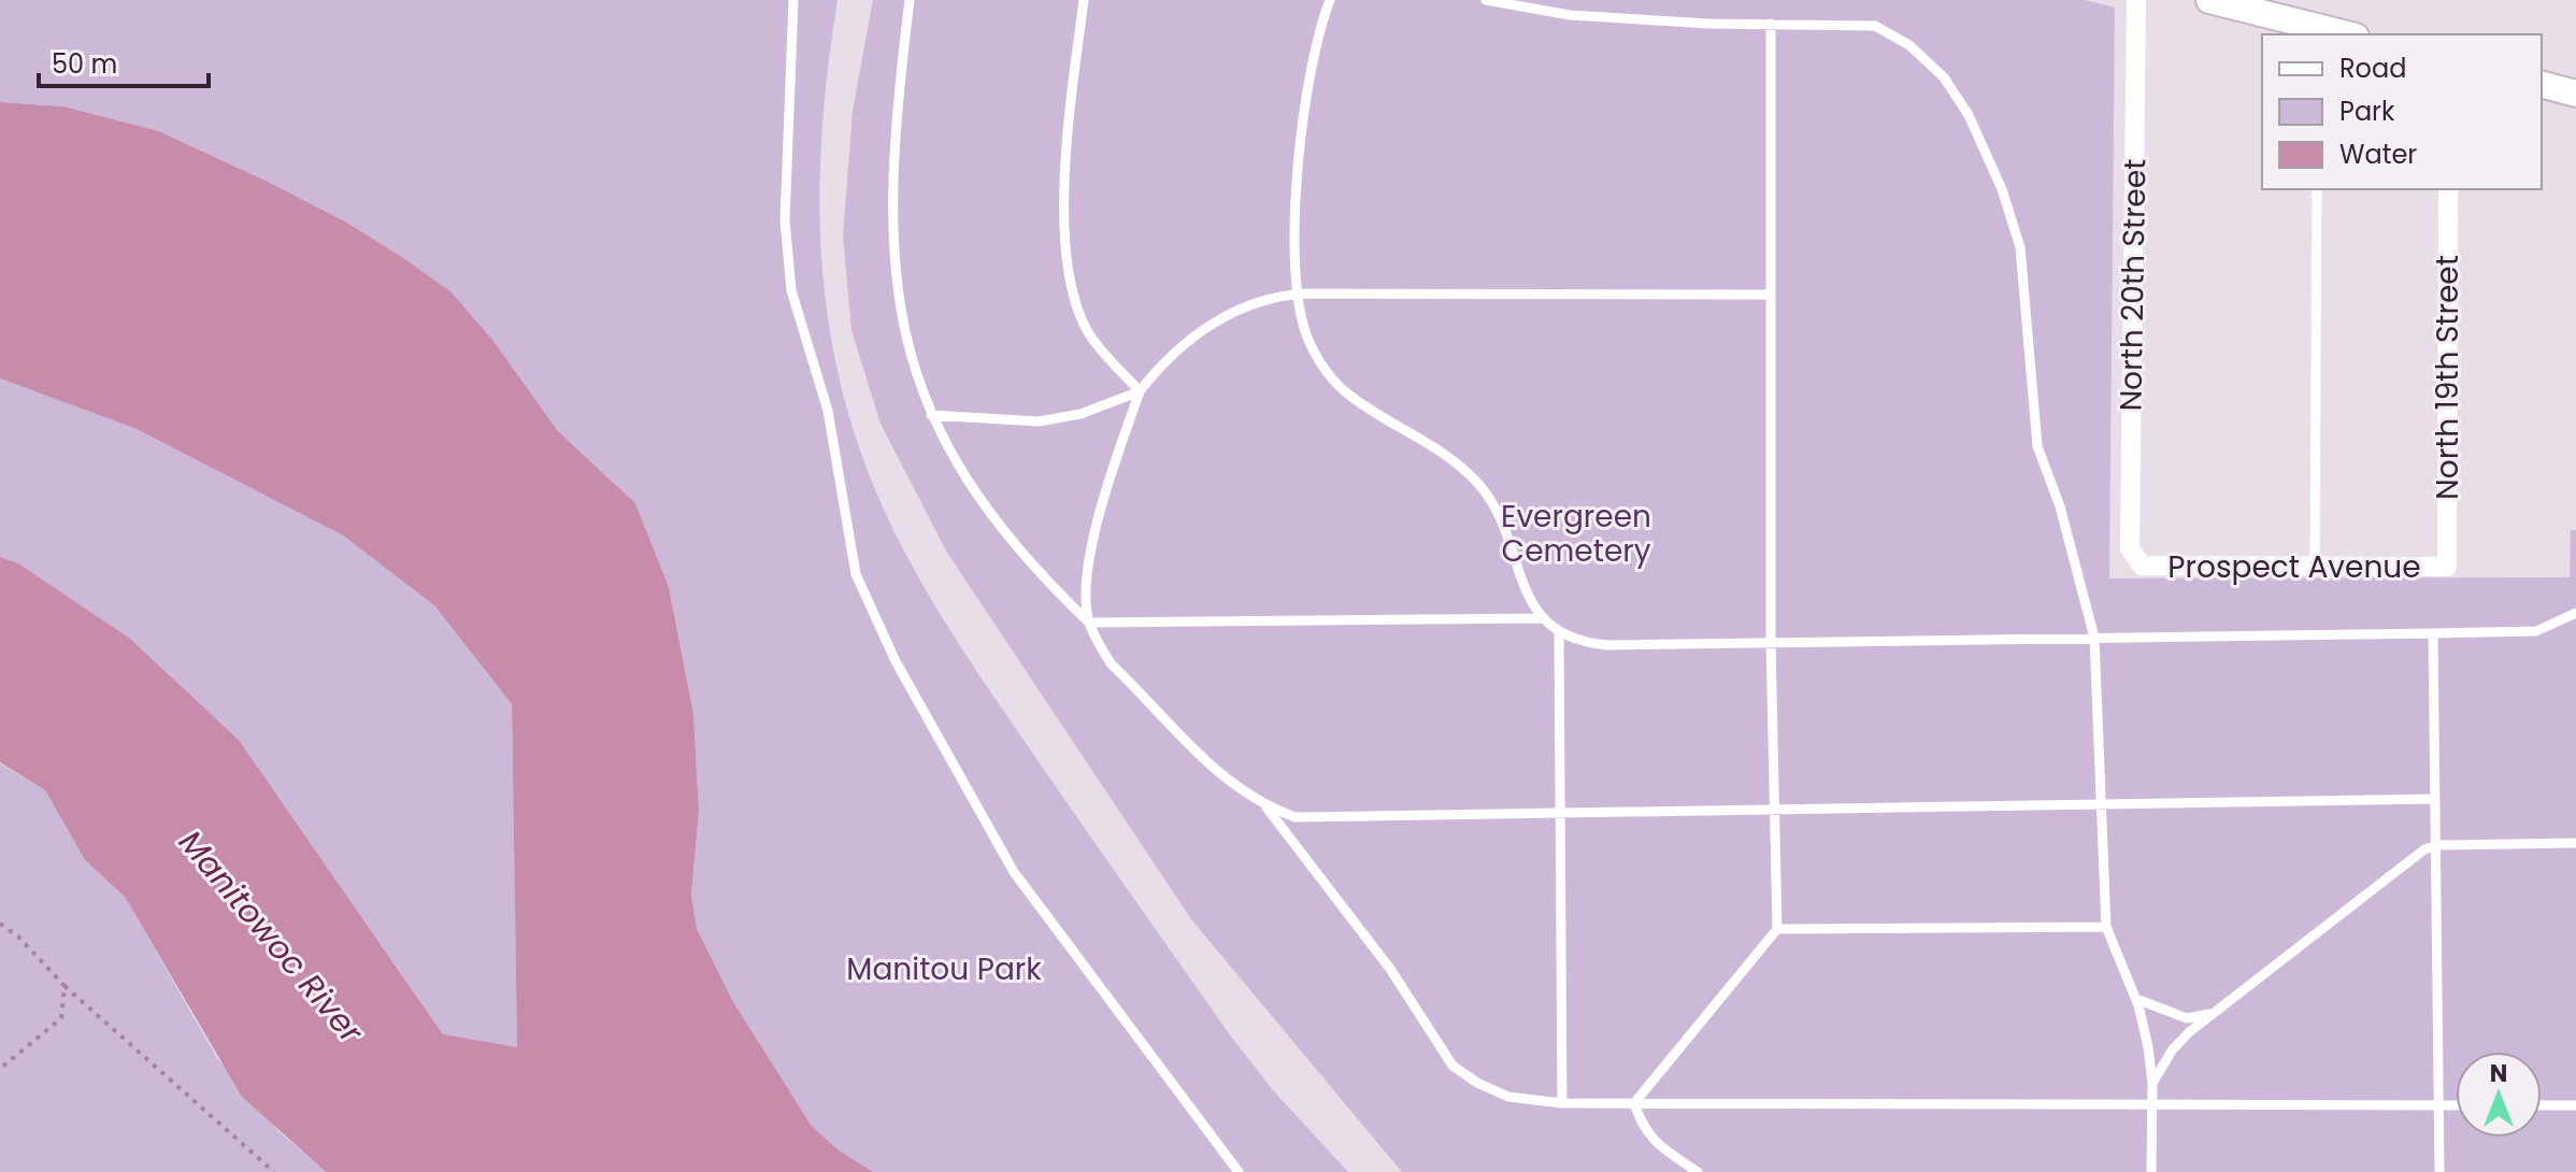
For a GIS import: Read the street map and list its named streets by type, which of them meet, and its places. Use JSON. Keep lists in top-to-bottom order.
{
  "streets": {
    "street": ["North 20th Street", "North 19th Street", "Prospect Avenue"]
  },
  "crossings": [
    ["North 20th Street", "Prospect Avenue"],
    ["North 19th Street", "Prospect Avenue"]
  ],
  "water": ["Manitowoc River"],
  "parks": ["Evergreen Cemetery", "Manitou Park"],
  "legend": ["Road", "Park", "Water"],
  "scale_bar": "50 m",
  "north": "top"
}
